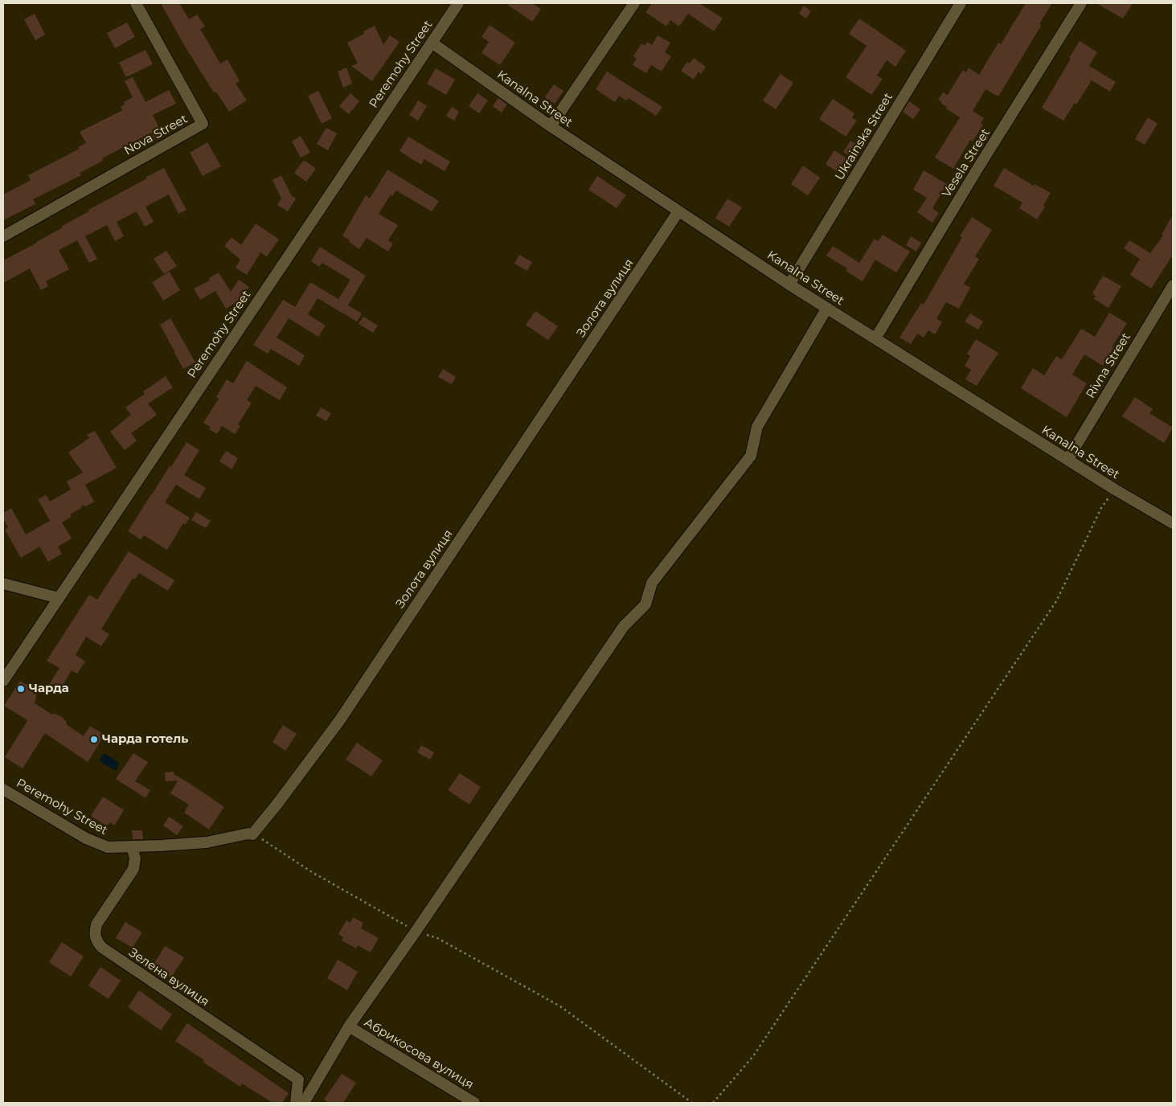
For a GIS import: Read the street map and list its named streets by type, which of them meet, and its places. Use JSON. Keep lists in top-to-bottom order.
{
  "streets": {
    "street": [
      "Peremohy Street",
      "Kanalna Street",
      "Nova Street",
      "Ukrainska Street",
      "Vesela Street",
      "Золота вулиця",
      "Rivna Street",
      "Зелена вулиця",
      "Абрикосова вулиця"
    ]
  },
  "crossings": [
    ["Peremohy Street", "Kanalna Street"],
    ["Peremohy Street", "Зелена вулиця"],
    ["Kanalna Street", "Ukrainska Street"],
    ["Kanalna Street", "Vesela Street"],
    ["Kanalna Street", "Золота вулиця"],
    ["Kanalna Street", "Rivna Street"]
  ],
  "places": ["Чарда", "Чарда готель"]
}
